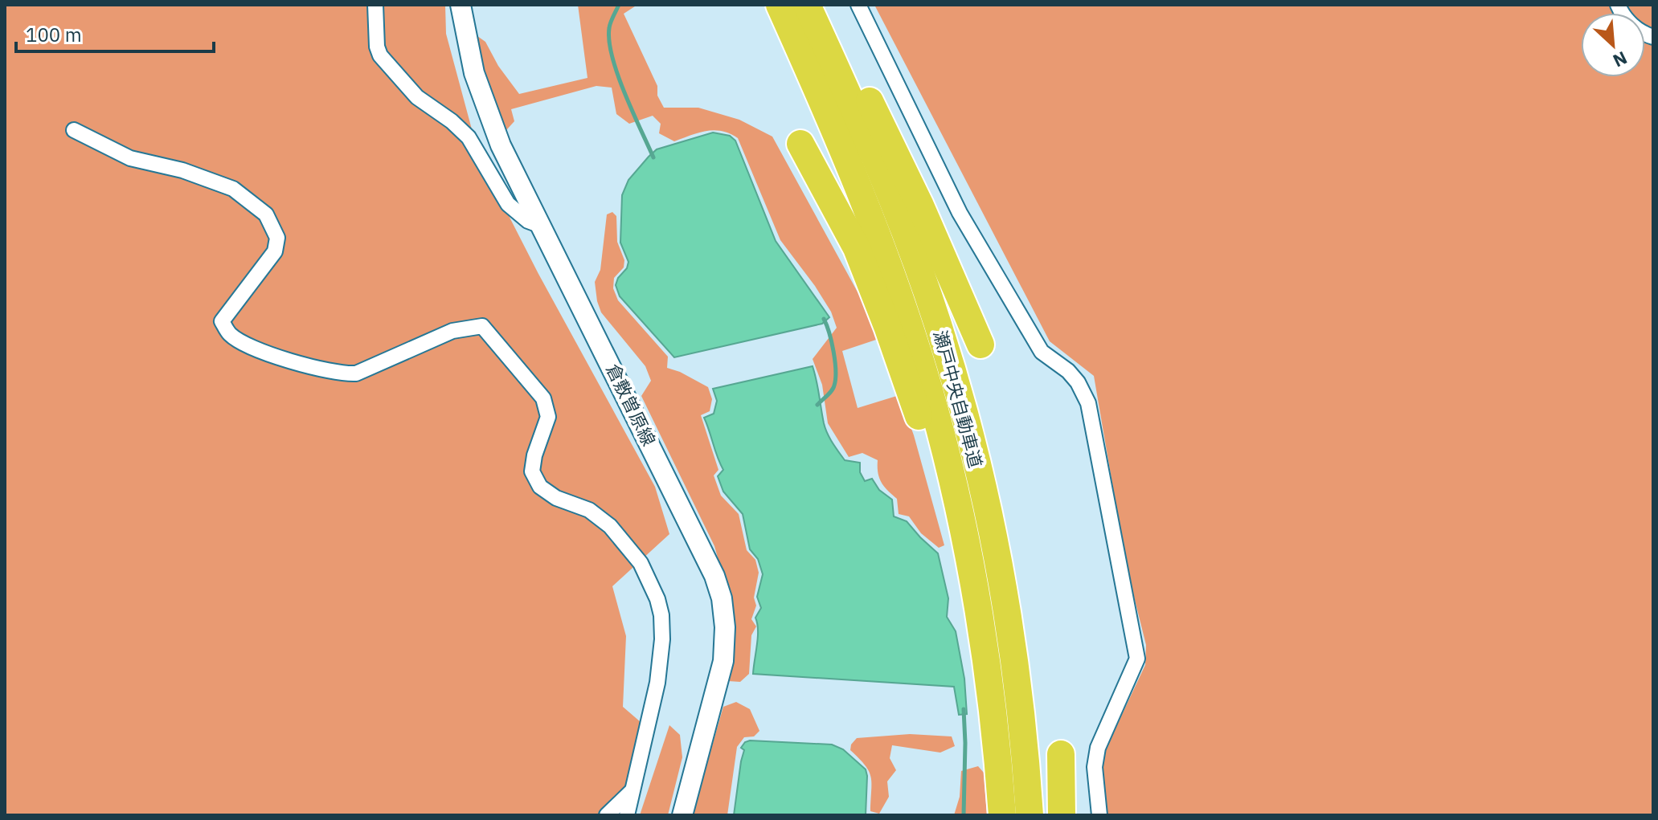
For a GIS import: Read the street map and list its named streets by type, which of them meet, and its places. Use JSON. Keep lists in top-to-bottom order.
{
  "streets": {
    "highway": ["瀬戸中央自動車道"],
    "street": ["倉敷曽原線"]
  },
  "scale_bar": "100 m",
  "north": "bottom right"
}
